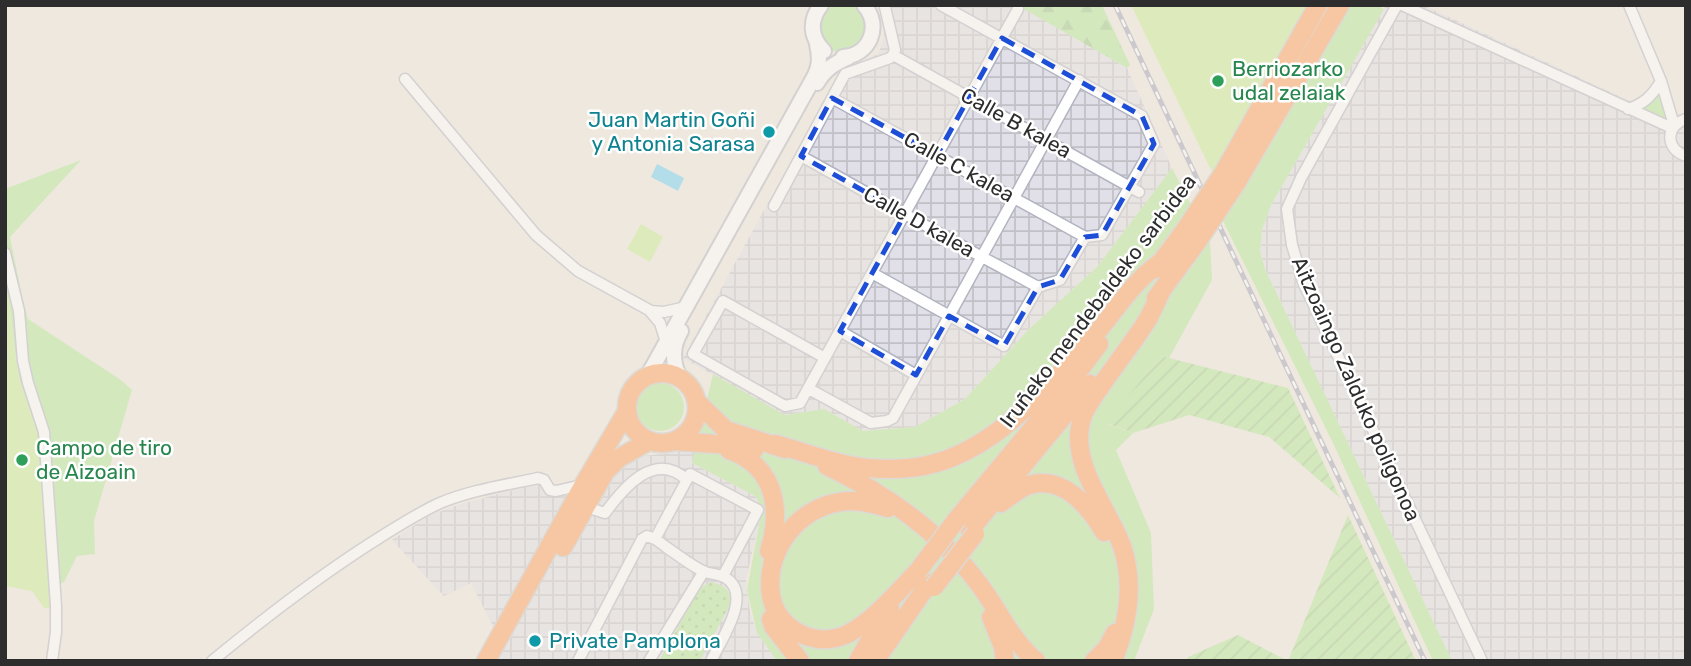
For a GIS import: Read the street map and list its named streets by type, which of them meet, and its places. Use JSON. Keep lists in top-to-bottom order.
{
  "streets": {
    "highway": ["Iruñeko mendebaldeko sarbidea"],
    "street": [
      "Calle B kalea",
      "Calle C kalea",
      "Calle D kalea",
      "Aitzoaingo Zalduko poligonoa"
    ]
  },
  "places": [
    "Berriozarko udal zelaiak",
    "Juan Martin Goñi y Antonia Sarasa",
    "Campo de tiro de Aizoain",
    "Private Pamplona"
  ]
}
